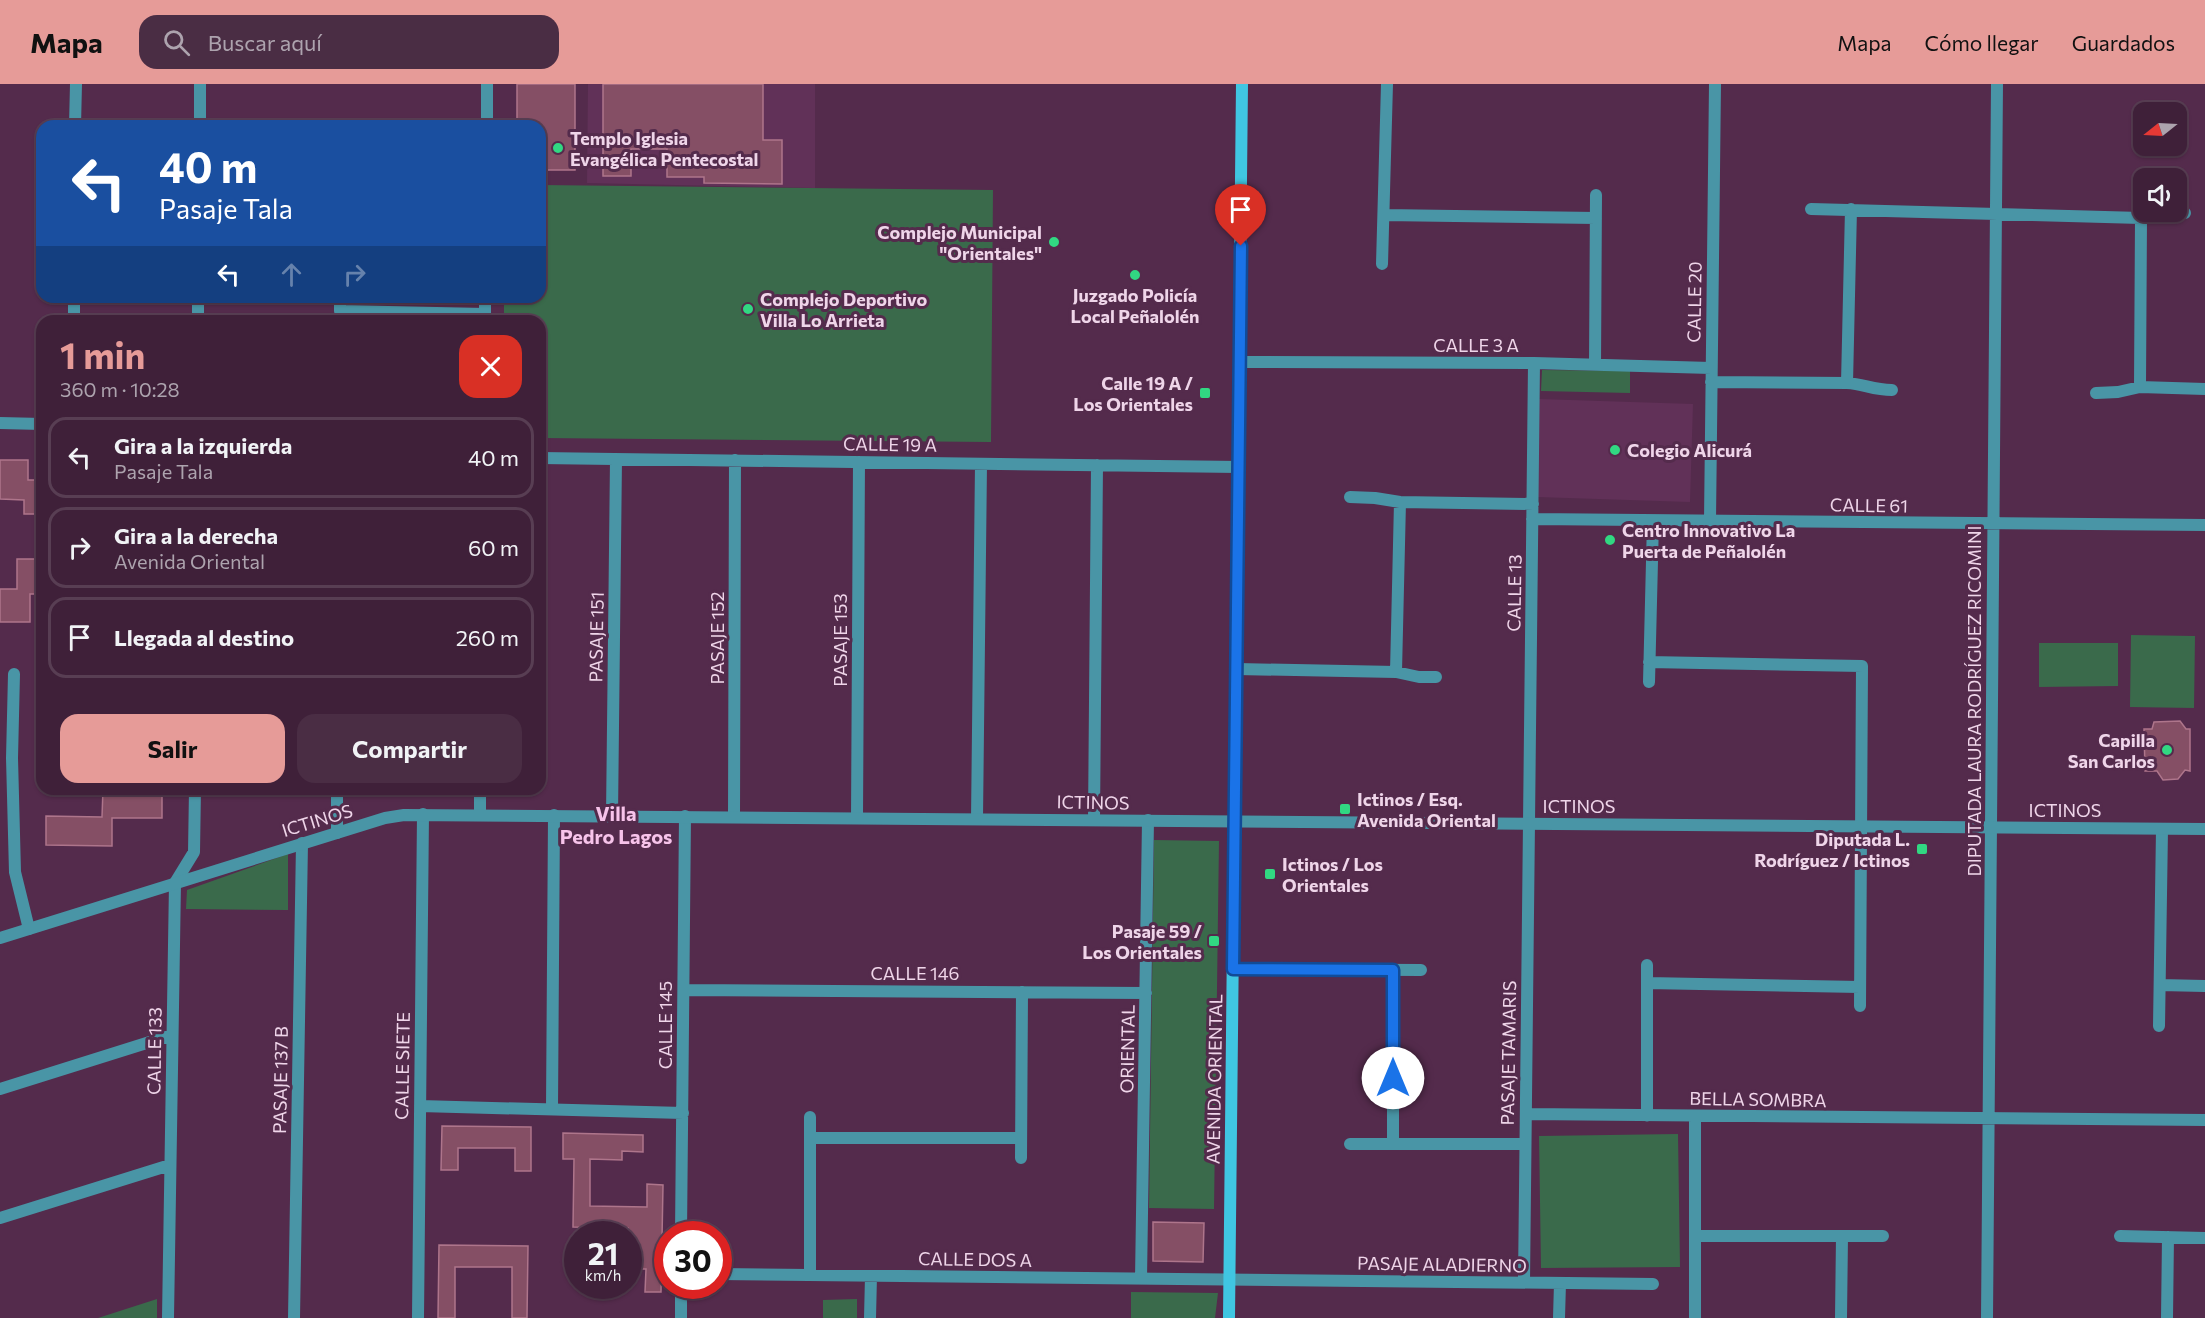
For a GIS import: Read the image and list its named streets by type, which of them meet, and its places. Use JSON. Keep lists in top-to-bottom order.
{
  "streets": {
    "main road": ["AVENIDA ORIENTAL"],
    "street": [
      "CALLE 20",
      "CALLE 3 A",
      "CALLE 19 A",
      "CALLE 61",
      "CALLE 13",
      "PASAJE 151",
      "PASAJE 152",
      "PASAJE 153",
      "DIPUTADA LAURA RODRÍGUEZ RICOMINI",
      "ICTINOS",
      "CALLE 146",
      "CALLE 145",
      "ORIENTAL",
      "CALLE 133",
      "PASAJE TAMARIS",
      "CALLE SIETE",
      "PASAJE 137 B",
      "BELLA SOMBRA",
      "CALLE DOS A",
      "PASAJE ALADIERNO"
    ]
  },
  "crossings": [
    ["CALLE 20", "CALLE 3 A"],
    ["CALLE 20", "CALLE 61"],
    ["CALLE 3 A", "CALLE 13"],
    ["CALLE 3 A", "AVENIDA ORIENTAL"],
    ["CALLE 19 A", "PASAJE 151"],
    ["CALLE 19 A", "PASAJE 152"],
    ["CALLE 19 A", "PASAJE 153"],
    ["CALLE 19 A", "AVENIDA ORIENTAL"],
    ["CALLE 61", "CALLE 13"],
    ["CALLE 61", "DIPUTADA LAURA RODRÍGUEZ RICOMINI"],
    ["CALLE 13", "ICTINOS"],
    ["CALLE 13", "PASAJE TAMARIS"],
    ["PASAJE 151", "ICTINOS"],
    ["PASAJE 152", "ICTINOS"],
    ["PASAJE 153", "ICTINOS"],
    ["DIPUTADA LAURA RODRÍGUEZ RICOMINI", "ICTINOS"],
    ["DIPUTADA LAURA RODRÍGUEZ RICOMINI", "BELLA SOMBRA"],
    ["ICTINOS", "CALLE 145"],
    ["ICTINOS", "ORIENTAL"],
    ["ICTINOS", "CALLE 133"],
    ["ICTINOS", "PASAJE TAMARIS"],
    ["ICTINOS", "CALLE SIETE"],
    ["ICTINOS", "AVENIDA ORIENTAL"],
    ["ICTINOS", "PASAJE 137 B"],
    ["CALLE 146", "CALLE 145"],
    ["CALLE 146", "ORIENTAL"],
    ["ORIENTAL", "CALLE DOS A"],
    ["PASAJE TAMARIS", "BELLA SOMBRA"],
    ["PASAJE TAMARIS", "PASAJE ALADIERNO"],
    ["AVENIDA ORIENTAL", "CALLE DOS A"],
    ["AVENIDA ORIENTAL", "PASAJE ALADIERNO"],
    ["CALLE DOS A", "PASAJE ALADIERNO"]
  ],
  "districts": ["Villa Pedro Lagos"],
  "places": {
    "other": [
      "Templo Iglesia Evangélica Pentecostal",
      "Complejo Municipal \"Orientales\"",
      "Juzgado Policía Local Peñalolén",
      "Complejo Deportivo Villa Lo Arrieta",
      "Colegio Alicurá",
      "Centro Innovativo La Puerta de Peñalolén",
      "Capilla San Carlos"
    ],
    "transit": [
      "Calle 19 A / Los Orientales",
      "Ictinos / Esq. Avenida Oriental",
      "Diputada L. Rodríguez / Ictinos",
      "Ictinos / Los Orientales",
      "Pasaje 59 / Los Orientales"
    ]
  },
  "north": "left",
  "page": {
    "header": "Mapa",
    "search": "Buscar aquí",
    "nav": ["Mapa", "Cómo llegar", "Guardados"],
    "turn": ["40 m", "Pasaje Tala"],
    "heading": ["1 min", "360 m · 10:28"],
    "list": [
      {
        "name": "Gira a la izquierda",
        "note": "Pasaje Tala",
        "value": "40 m"
      },
      {
        "name": "Gira a la derecha",
        "note": "Avenida Oriental",
        "value": "60 m"
      },
      {
        "name": "Llegada al destino",
        "value": "260 m"
      }
    ],
    "buttons": ["Salir", "Compartir"],
    "speed": "21 km/h",
    "limit": "30"
  }
}
